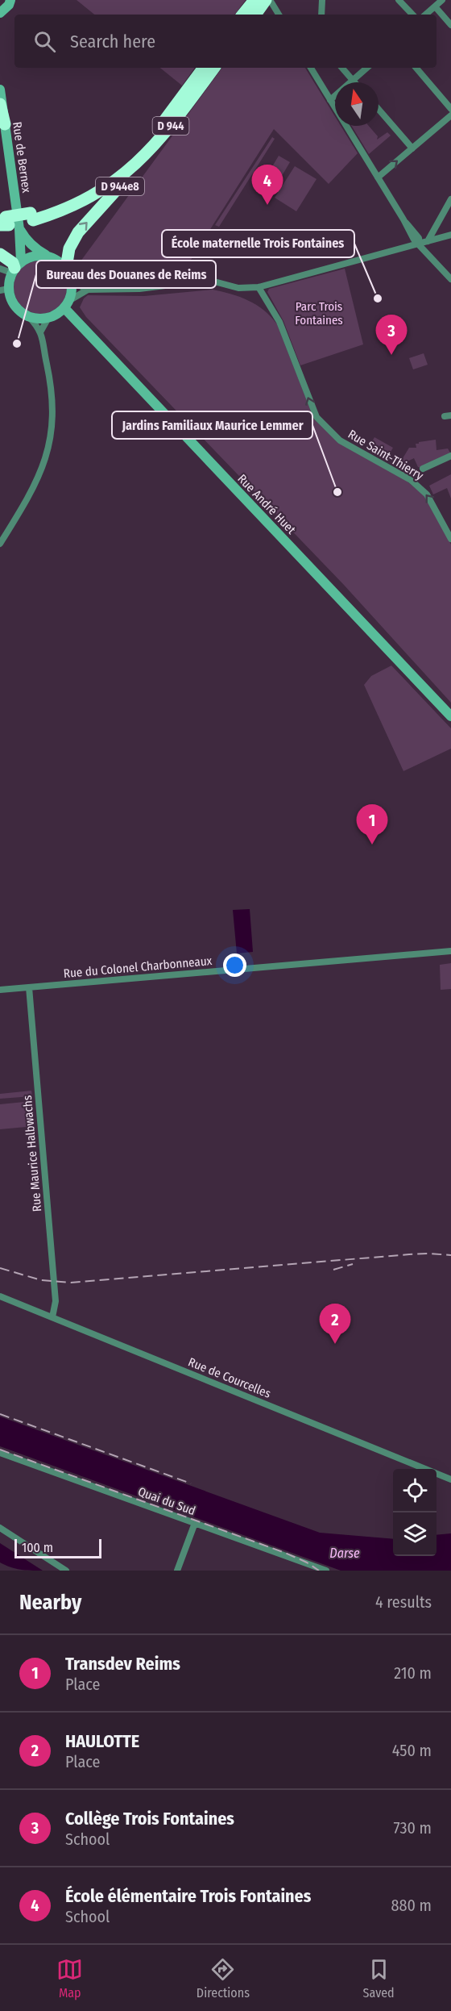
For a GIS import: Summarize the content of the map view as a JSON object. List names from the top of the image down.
{
  "streets": {
    "highway": ["D 944", "D 944e8"],
    "street": [
      "Rue de Bernex",
      "Rue Saint-Thierry",
      "Rue André Huet",
      "Rue du Colonel Charbonneaux",
      "Rue Maurice Halbwachs",
      "Rue de Courcelles",
      "Quai du Sud"
    ]
  },
  "crossings": [
    ["D 944", "Rue de Bernex"],
    ["D 944", "D 944e8"],
    ["Rue de Bernex", "D 944e8"],
    ["Rue de Bernex", "Rue André Huet"],
    ["D 944e8", "Rue André Huet"],
    ["Rue du Colonel Charbonneaux", "Rue Maurice Halbwachs"],
    ["Rue Maurice Halbwachs", "Rue de Courcelles"]
  ],
  "one_way": ["Rue Saint-Thierry"],
  "water": ["Darse"],
  "parks": ["Parc Trois Fontaines"],
  "places": ["École maternelle Trois Fontaines", "Bureau des Douanes de Reims", "Jardins Familiaux Maurice Lemmer"],
  "scale_bar": "100 m",
  "north": "top",
  "page": {
    "search": "Search here",
    "pins": [
      "4",
      "3",
      "1",
      "2"
    ],
    "scale": "100 m",
    "heading": ["Nearby", "4 results"],
    "list": [
      {
        "mark": "1",
        "name": "Transdev Reims",
        "note": "Place",
        "value": "210 m"
      },
      {
        "mark": "2",
        "name": "HAULOTTE",
        "note": "Place",
        "value": "450 m"
      },
      {
        "mark": "3",
        "name": "Collège Trois Fontaines",
        "note": "School",
        "value": "730 m"
      },
      {
        "mark": "4",
        "name": "École élémentaire Trois Fontaines",
        "note": "School",
        "value": "880 m"
      }
    ],
    "nav": ["Map", "Directions", "Saved"]
  }
}
